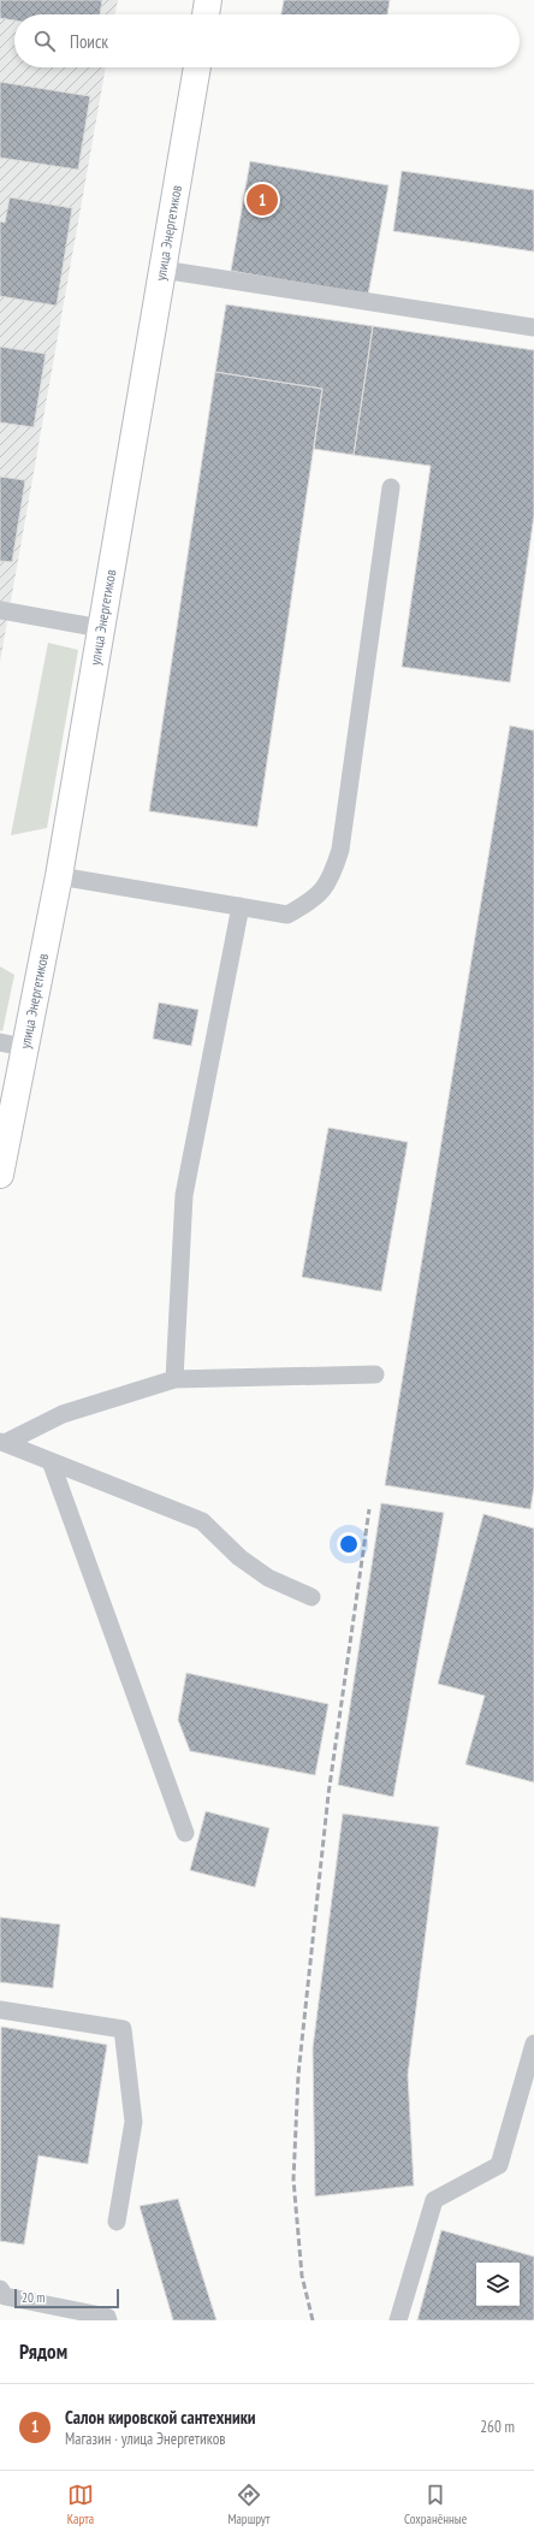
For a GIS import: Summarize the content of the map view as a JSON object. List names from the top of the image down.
{
  "streets": {
    "street": ["улица Энергетиков"]
  },
  "scale_bar": "20 m",
  "page": {
    "search": "Поиск",
    "pins": "1",
    "scale": "20 m",
    "heading": "Рядом",
    "list": [
      {
        "mark": "1",
        "name": "Салон кировской сантехники",
        "note": "Магазин · улица Энергетиков",
        "value": "260 m"
      }
    ],
    "nav": ["Карта", "Маршрут", "Сохранённые"]
  }
}
